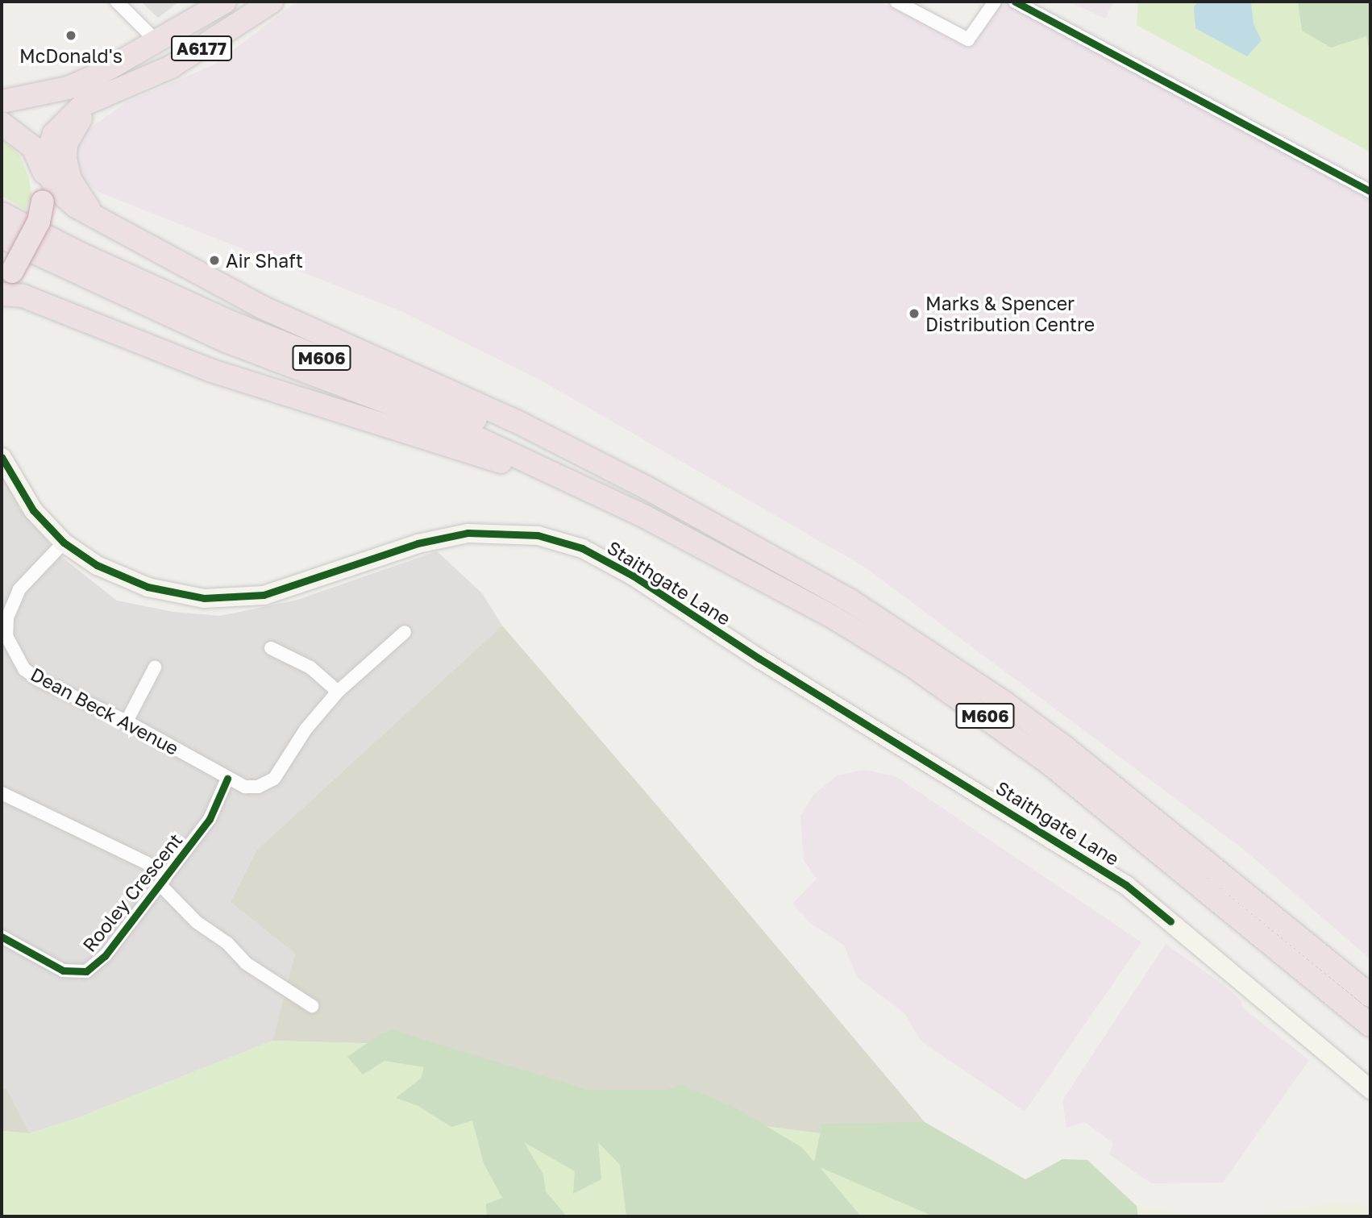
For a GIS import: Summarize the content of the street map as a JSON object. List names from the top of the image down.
{
  "streets": {
    "highway": ["A6177", "M606"],
    "street": ["Staithgate Lane", "Dean Beck Avenue", "Rooley Crescent"]
  },
  "crossings": [
    ["A6177", "M606"],
    ["Staithgate Lane", "Dean Beck Avenue"],
    ["Dean Beck Avenue", "Rooley Crescent"]
  ],
  "places": ["McDonald's", "Air Shaft", "Marks & Spencer Distribution Centre"]
}
